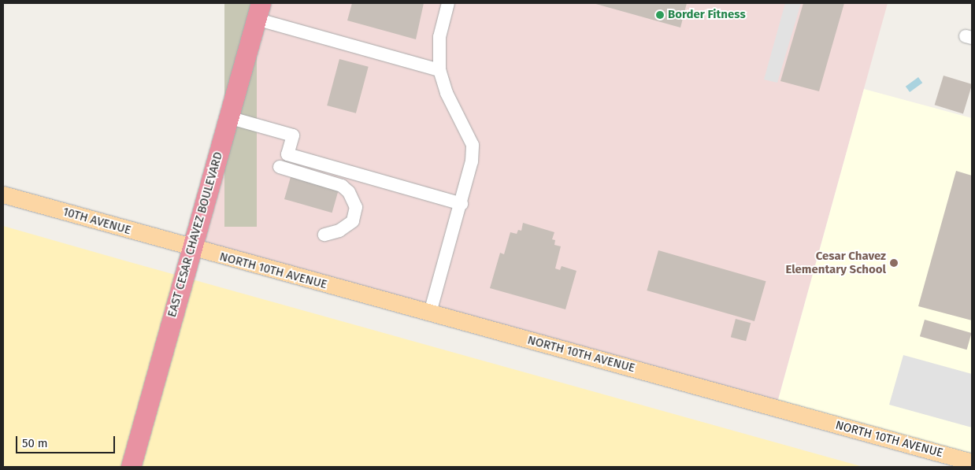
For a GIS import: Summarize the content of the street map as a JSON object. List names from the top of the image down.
{
  "streets": {
    "highway": ["EAST CESAR CHAVEZ BOULEVARD"],
    "main road": ["10TH AVENUE", "NORTH 10TH AVENUE"]
  },
  "crossings": [
    ["10TH AVENUE", "EAST CESAR CHAVEZ BOULEVARD"],
    ["10TH AVENUE", "NORTH 10TH AVENUE"],
    ["EAST CESAR CHAVEZ BOULEVARD", "NORTH 10TH AVENUE"]
  ],
  "places": ["Border Fitness", "Cesar Chavez Elementary School"],
  "scale_bar": "50 m"
}
